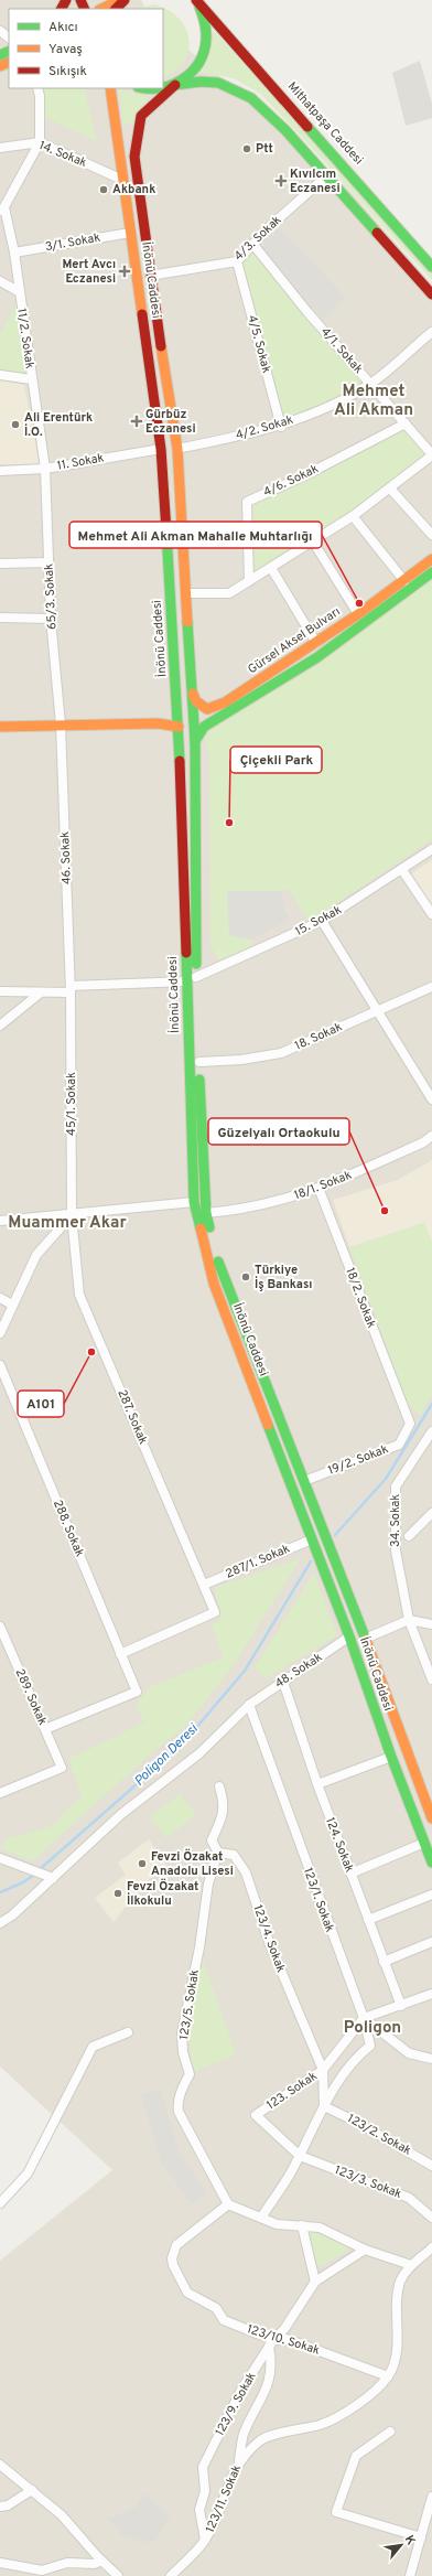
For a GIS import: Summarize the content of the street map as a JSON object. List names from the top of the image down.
{
  "streets": {
    "main road": ["Mithatpaşa Caddesi", "İnönü Caddesi", "Gürsel Aksel Bulvarı"],
    "street": [
      "14. Sokak",
      "4/3. Sokak",
      "3/1. Sokak",
      "11/2. Sokak",
      "4/5. Sokak",
      "4/1. Sokak",
      "4/2. Sokak",
      "11. Sokak",
      "4/6. Sokak",
      "65/3. Sokak",
      "46. Sokak",
      "15. Sokak",
      "18. Sokak",
      "45/1. Sokak",
      "18/1. Sokak",
      "18/2. Sokak",
      "287. Sokak",
      "19/2. Sokak",
      "34. Sokak",
      "288. Sokak",
      "287/1. Sokak",
      "48. Sokak",
      "289. Sokak",
      "124. Sokak",
      "123/1. Sokak",
      "123/4. Sokak",
      "123/5. Sokak",
      "123. Sokak",
      "123/2. Sokak",
      "123/3. Sokak",
      "123/10. Sokak",
      "123/9. Sokak",
      "123/11. Sokak"
    ]
  },
  "crossings": [
    ["Mithatpaşa Caddesi", "İnönü Caddesi"],
    ["14. Sokak", "İnönü Caddesi"],
    ["4/3. Sokak", "İnönü Caddesi"],
    ["4/3. Sokak", "4/5. Sokak"],
    ["4/3. Sokak", "4/1. Sokak"],
    ["3/1. Sokak", "İnönü Caddesi"],
    ["3/1. Sokak", "11/2. Sokak"],
    ["İnönü Caddesi", "4/2. Sokak"],
    ["İnönü Caddesi", "11. Sokak"],
    ["İnönü Caddesi", "Gürsel Aksel Bulvarı"],
    ["İnönü Caddesi", "15. Sokak"],
    ["İnönü Caddesi", "18. Sokak"],
    ["İnönü Caddesi", "18/1. Sokak"],
    ["İnönü Caddesi", "19/2. Sokak"],
    ["İnönü Caddesi", "287/1. Sokak"],
    ["İnönü Caddesi", "48. Sokak"],
    ["11/2. Sokak", "11. Sokak"],
    ["11/2. Sokak", "65/3. Sokak"],
    ["4/5. Sokak", "4/2. Sokak"],
    ["4/1. Sokak", "4/2. Sokak"],
    ["4/1. Sokak", "4/6. Sokak"],
    ["11. Sokak", "65/3. Sokak"],
    ["65/3. Sokak", "46. Sokak"],
    ["46. Sokak", "45/1. Sokak"],
    ["45/1. Sokak", "287. Sokak"],
    ["18/1. Sokak", "18/2. Sokak"],
    ["18/2. Sokak", "19/2. Sokak"],
    ["287. Sokak", "288. Sokak"],
    ["287. Sokak", "287/1. Sokak"],
    ["288. Sokak", "289. Sokak"],
    ["48. Sokak", "124. Sokak"],
    ["48. Sokak", "123/1. Sokak"],
    ["123/1. Sokak", "123. Sokak"],
    ["123/4. Sokak", "123/5. Sokak"],
    ["123/4. Sokak", "123. Sokak"],
    ["123/4. Sokak", "123/2. Sokak"],
    ["123/5. Sokak", "123/10. Sokak"],
    ["123/5. Sokak", "123/9. Sokak"],
    ["123. Sokak", "123/3. Sokak"],
    ["123/10. Sokak", "123/9. Sokak"],
    ["123/10. Sokak", "123/11. Sokak"],
    ["123/9. Sokak", "123/11. Sokak"]
  ],
  "districts": ["Mehmet Ali Akman", "Muammer Akar", "Poligon"],
  "water": ["Poligon Deresi"],
  "places": {
    "other": [
      "Ptt",
      "Akbank",
      "Ali Erentürk İ.O.",
      "Mehmet Ali Akman Mahalle Muhtarlığı",
      "Çiçekli Park",
      "Güzelyalı Ortaokulu",
      "Türkiye İş Bankası",
      "A101",
      "Fevzi Özakat Anadolu Lisesi",
      "Fevzi Özakat İlkokulu"
    ],
    "health": ["Kıvılcım Eczanesi", "Mert Avcı Eczanesi", "Gürbüz Eczanesi"]
  },
  "legend": ["Akıcı", "Yavaş", "Sıkışık"],
  "north": "top right"
}
